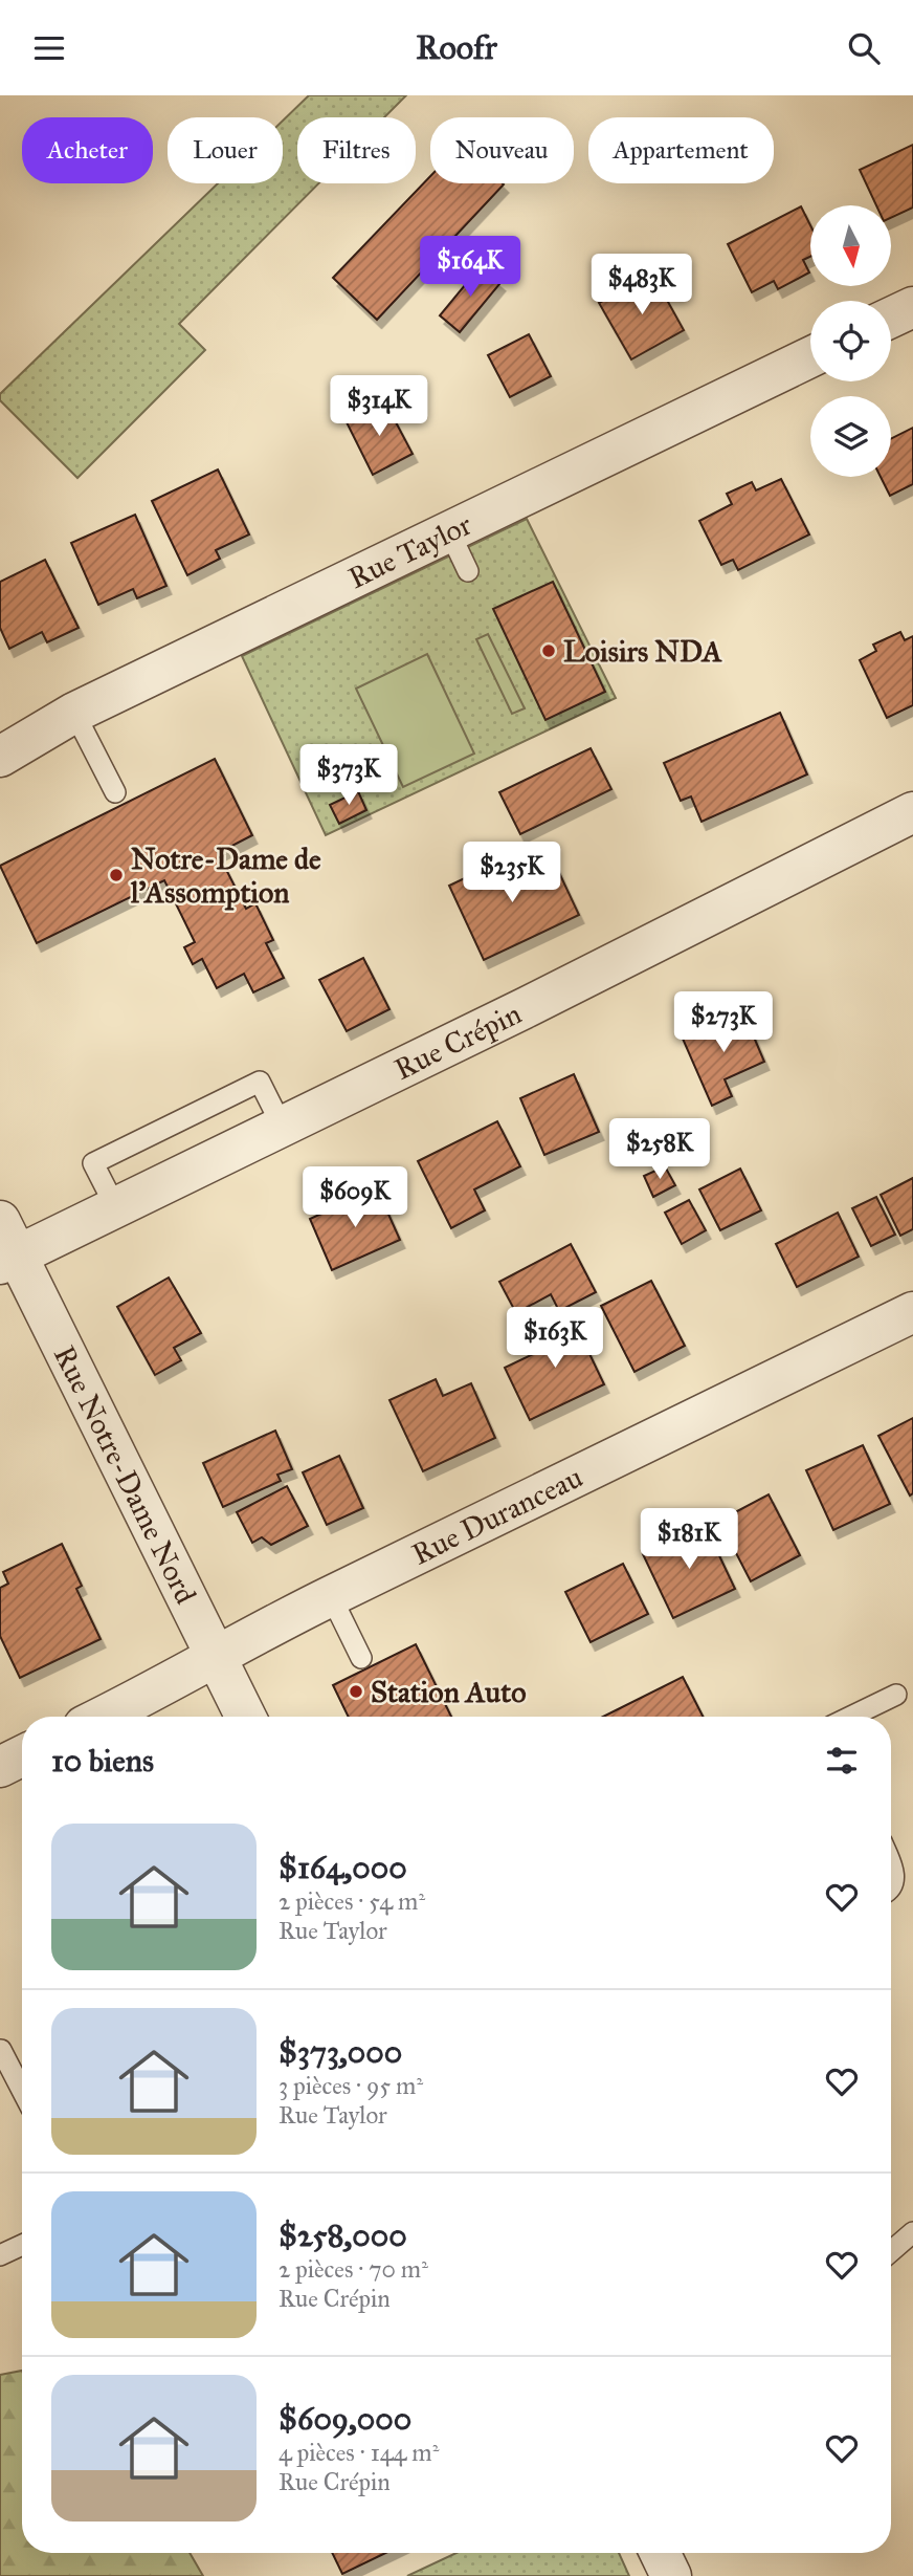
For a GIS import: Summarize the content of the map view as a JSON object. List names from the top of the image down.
{
  "streets": {
    "street": [
      "Rue Taylor",
      "Rue Crépin",
      "Rue Notre-Dame Nord",
      "Rue Duranceau"
    ]
  },
  "crossings": [
    ["Rue Crépin", "Rue Notre-Dame Nord"],
    ["Rue Notre-Dame Nord", "Rue Duranceau"]
  ],
  "places": ["Loisirs NDA", "Notre-Dame de l'Assomption", "Station Auto"],
  "north": "bottom",
  "page": {
    "header": "Roofr",
    "chip": [
      "Acheter",
      "Louer",
      "Filtres",
      "Nouveau",
      "Appartement"
    ],
    "price": [
      "$164K",
      "$483K",
      "$314K",
      "$373K",
      "$235K",
      "$273K",
      "$258K",
      "$609K",
      "$163K",
      "$181K"
    ],
    "heading": "10 biens",
    "list": [
      {
        "name": "$164,000",
        "note": "2 pièces · 54 m² · Rue Taylor"
      },
      {
        "name": "$373,000",
        "note": "3 pièces · 95 m² · Rue Taylor"
      },
      {
        "name": "$258,000",
        "note": "2 pièces · 70 m² · Rue Crépin"
      },
      {
        "name": "$609,000",
        "note": "4 pièces · 144 m² · Rue Crépin"
      }
    ]
  }
}
